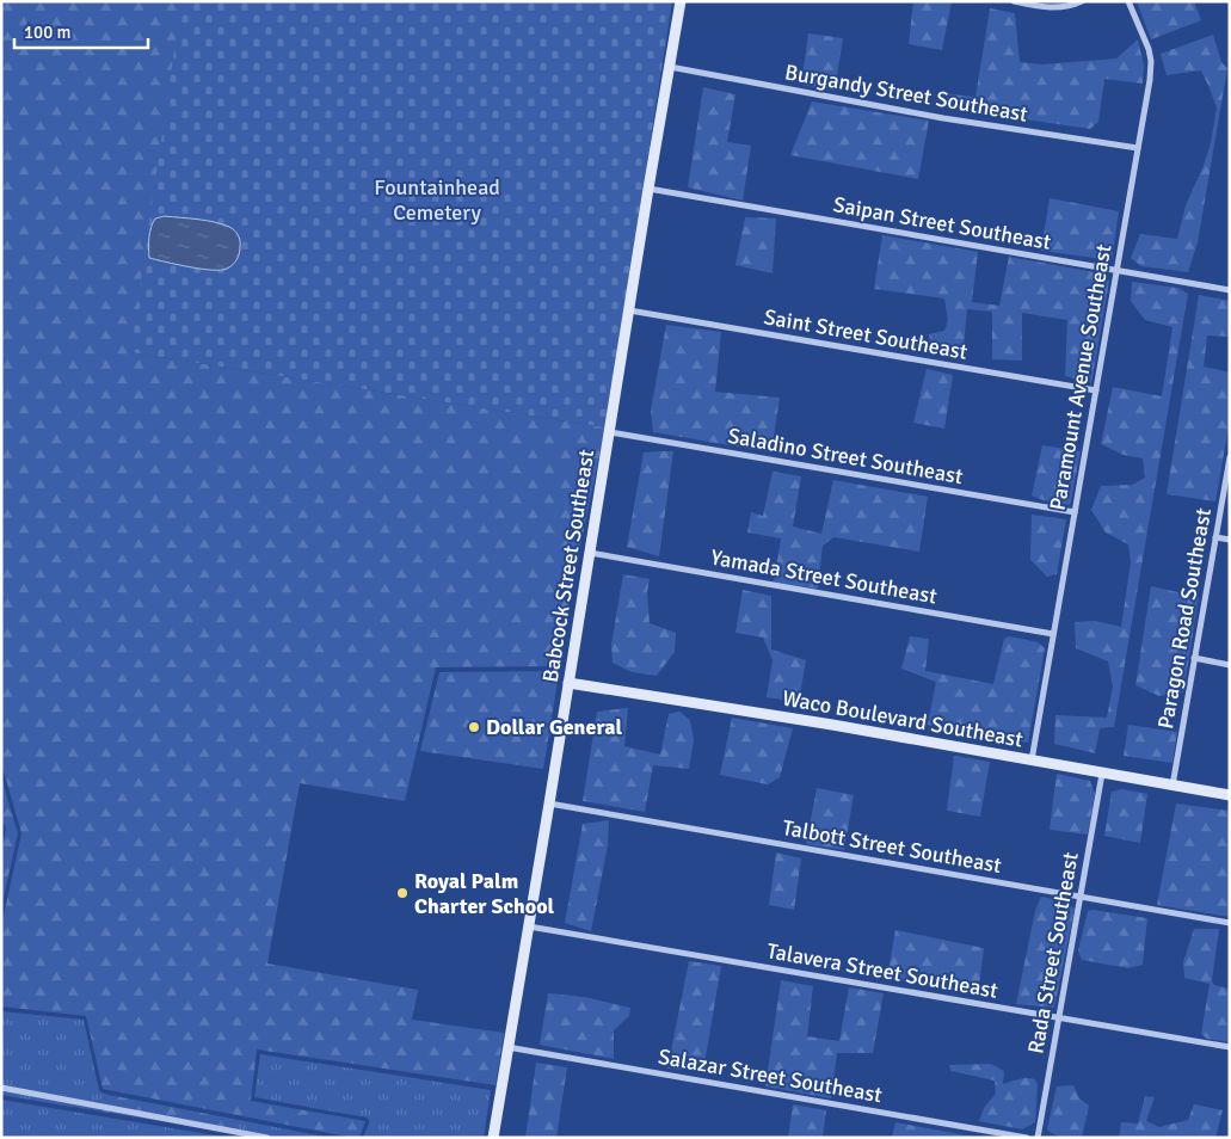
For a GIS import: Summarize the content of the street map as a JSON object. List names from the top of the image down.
{
  "streets": {
    "main road": ["Babcock Street Southeast", "Waco Boulevard Southeast"],
    "street": [
      "Burgandy Street Southeast",
      "Saipan Street Southeast",
      "Saint Street Southeast",
      "Paramount Avenue Southeast",
      "Saladino Street Southeast",
      "Yamada Street Southeast",
      "Paragon Road Southeast",
      "Talbott Street Southeast",
      "Rada Street Southeast",
      "Talavera Street Southeast",
      "Salazar Street Southeast"
    ]
  },
  "crossings": [
    ["Burgandy Street Southeast", "Paramount Avenue Southeast"],
    ["Burgandy Street Southeast", "Babcock Street Southeast"],
    ["Saipan Street Southeast", "Paramount Avenue Southeast"],
    ["Saipan Street Southeast", "Babcock Street Southeast"],
    ["Saint Street Southeast", "Paramount Avenue Southeast"],
    ["Saint Street Southeast", "Babcock Street Southeast"],
    ["Paramount Avenue Southeast", "Saladino Street Southeast"],
    ["Paramount Avenue Southeast", "Yamada Street Southeast"],
    ["Paramount Avenue Southeast", "Waco Boulevard Southeast"],
    ["Saladino Street Southeast", "Babcock Street Southeast"],
    ["Babcock Street Southeast", "Yamada Street Southeast"],
    ["Babcock Street Southeast", "Waco Boulevard Southeast"],
    ["Babcock Street Southeast", "Talbott Street Southeast"],
    ["Babcock Street Southeast", "Talavera Street Southeast"],
    ["Babcock Street Southeast", "Salazar Street Southeast"],
    ["Paragon Road Southeast", "Waco Boulevard Southeast"],
    ["Waco Boulevard Southeast", "Rada Street Southeast"],
    ["Talbott Street Southeast", "Rada Street Southeast"],
    ["Rada Street Southeast", "Talavera Street Southeast"]
  ],
  "parks": ["Fountainhead Cemetery"],
  "places": ["Dollar General", "Royal Palm Charter School"],
  "scale_bar": "100 m"
}
